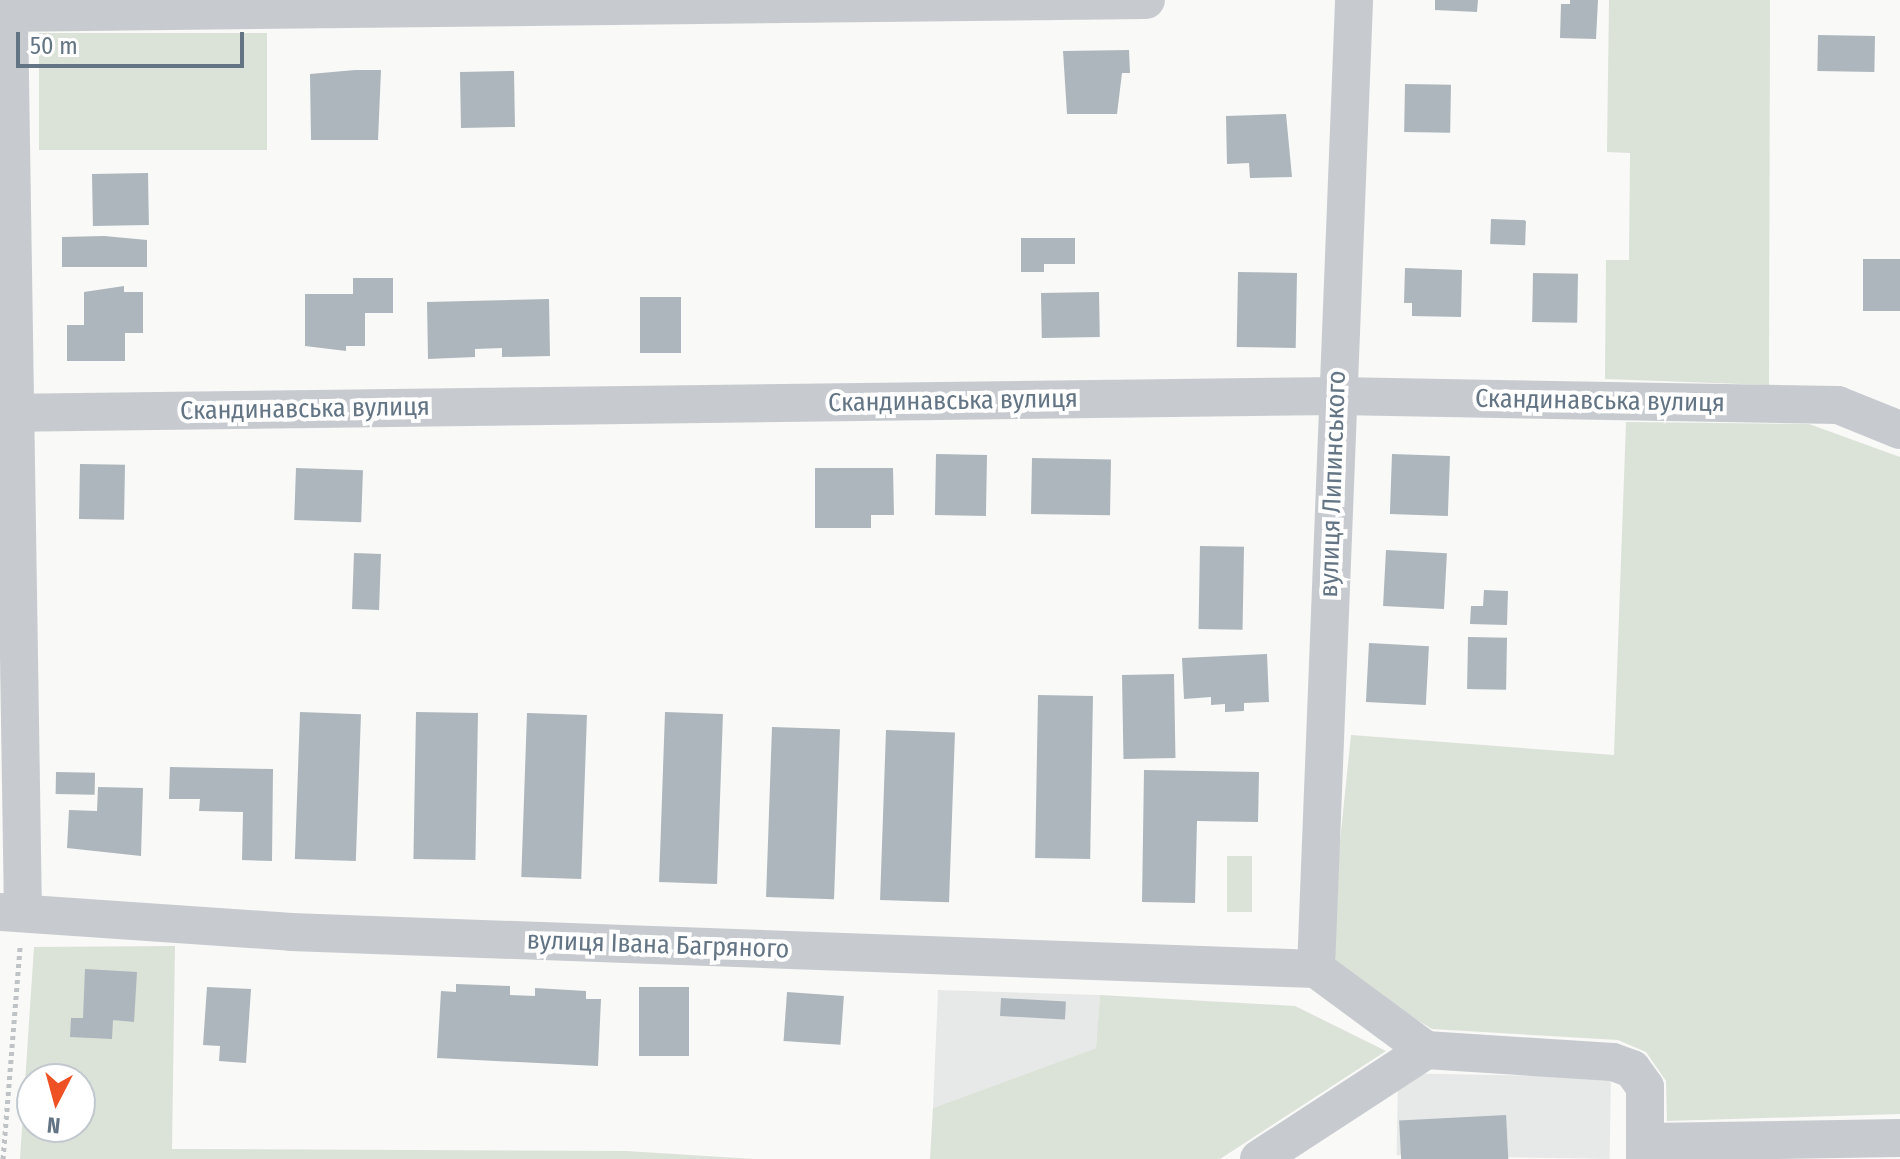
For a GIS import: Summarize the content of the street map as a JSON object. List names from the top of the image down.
{
  "streets": {
    "street": ["Скандинавська вулиця", "вулиця Липинського", "вулиця Івана Багряного"]
  },
  "crossings": [
    ["Скандинавська вулиця", "вулиця Липинського"],
    ["вулиця Липинського", "вулиця Івана Багряного"]
  ],
  "scale_bar": "50 m",
  "north": "bottom"
}
